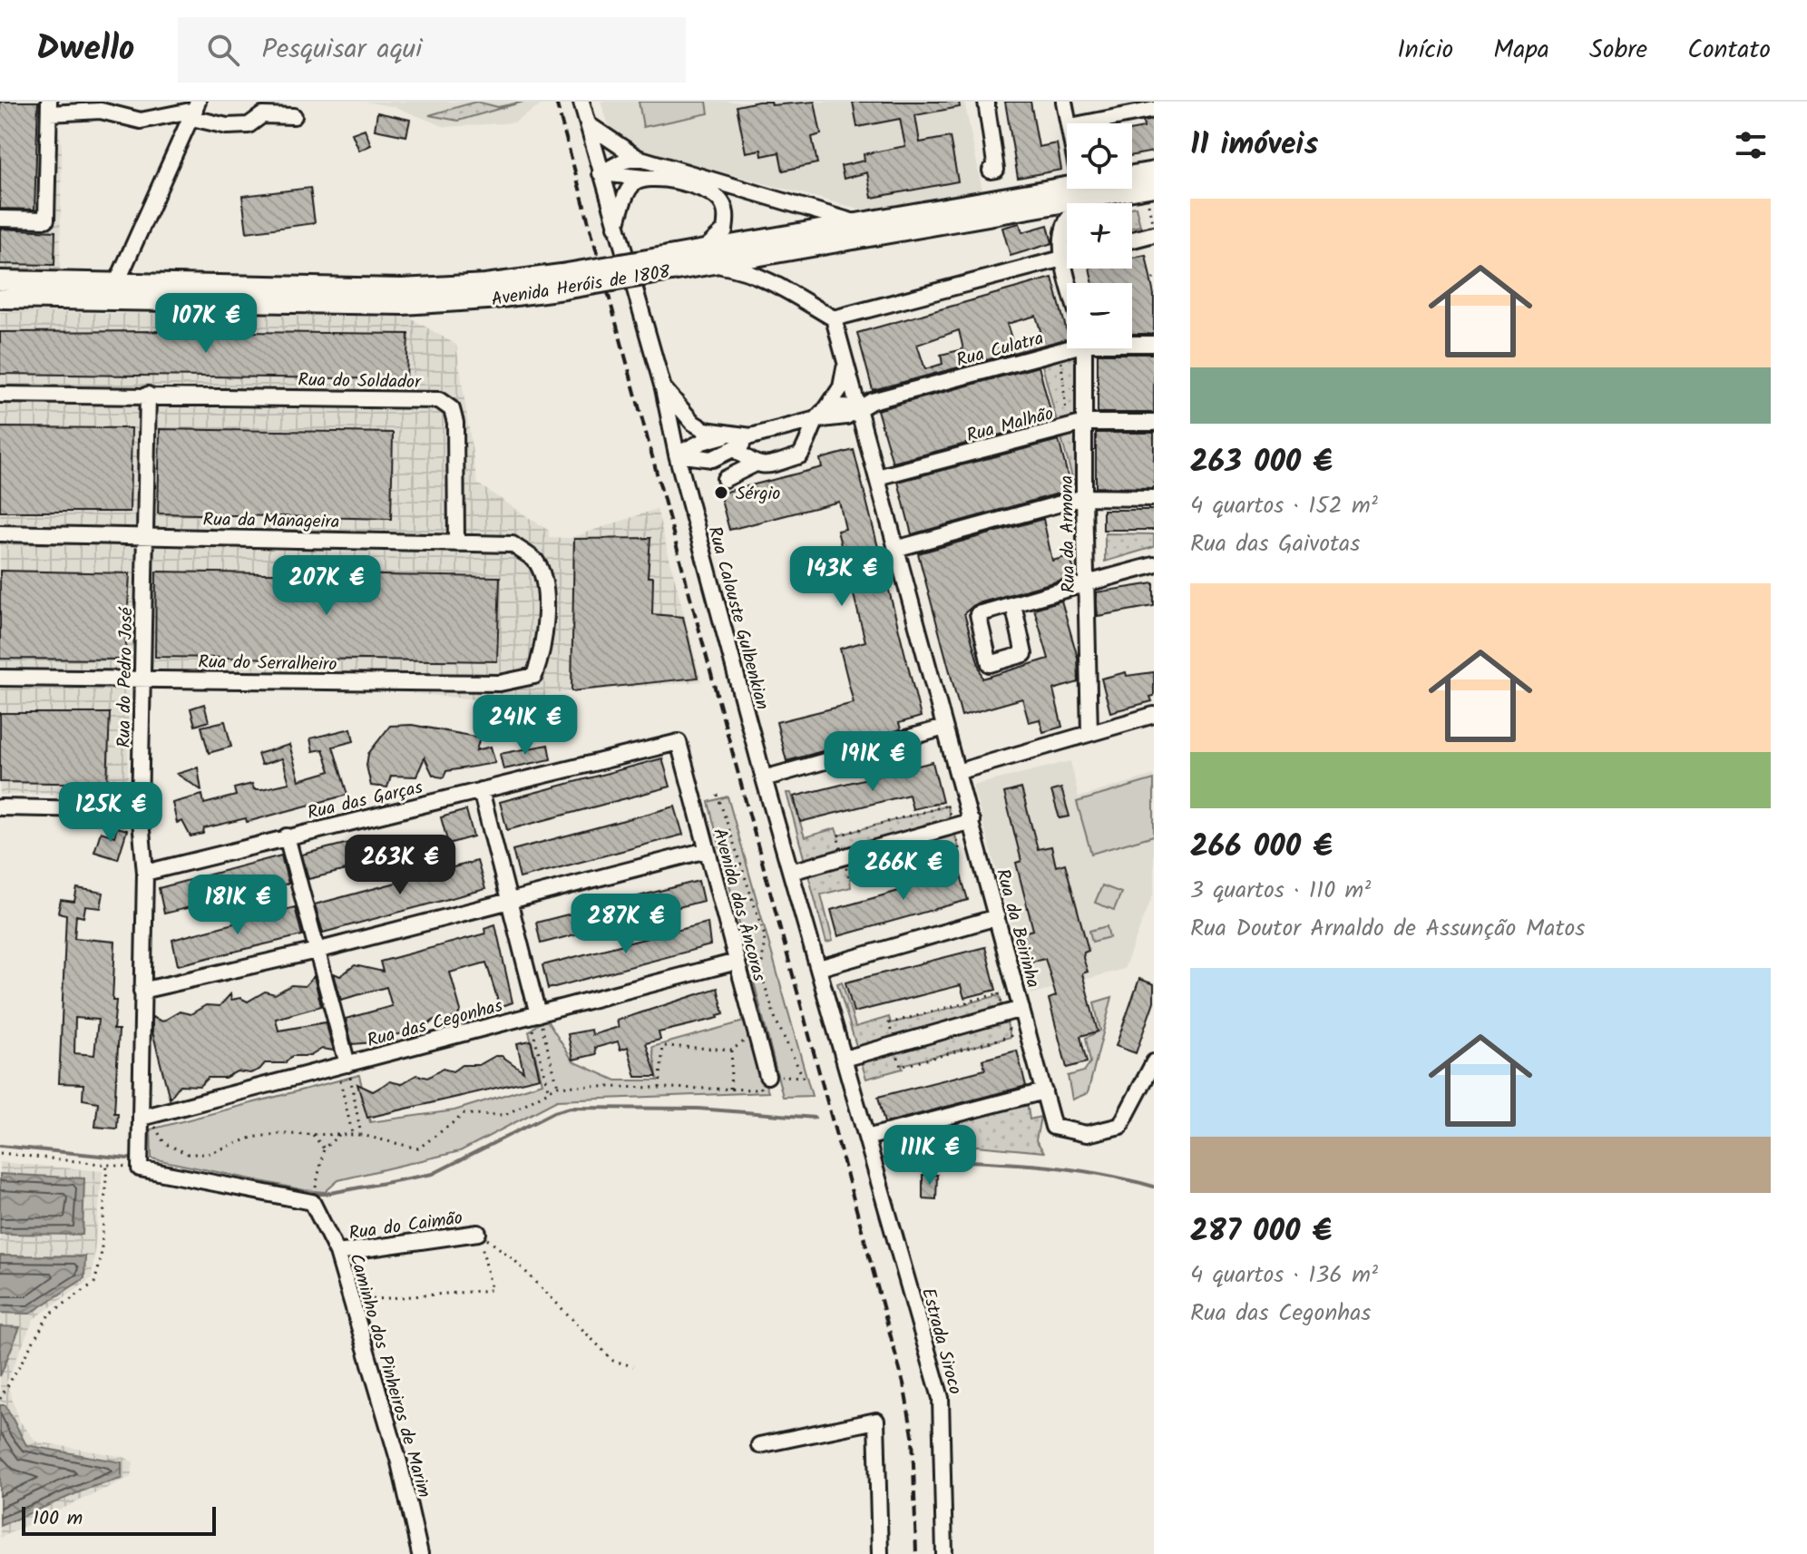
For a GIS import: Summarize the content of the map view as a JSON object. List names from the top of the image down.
{
  "streets": {
    "main road": ["Avenida Heróis de 1808"],
    "street": [
      "Rua Culatra",
      "Rua do Soldador",
      "Rua Malhão",
      "Rua da Manageira",
      "Rua da Armona",
      "Rua Calouste Gulbenkian",
      "Rua do Serralheiro",
      "Rua do Pedro José",
      "Rua das Garças",
      "Avenida das Âncoras",
      "Rua da Beirinha",
      "Rua das Cegonhas",
      "Rua do Caimão",
      "Estrada Siroco",
      "Caminho dos Pinheiros de Marim"
    ]
  },
  "crossings": [
    ["Rua Culatra", "Rua da Beirinha"],
    ["Rua do Soldador", "Rua da Manageira"],
    ["Rua do Soldador", "Rua do Pedro José"],
    ["Rua Malhão", "Rua da Armona"],
    ["Rua Malhão", "Rua da Beirinha"],
    ["Rua da Manageira", "Rua do Serralheiro"],
    ["Rua da Manageira", "Rua do Pedro José"],
    ["Rua Calouste Gulbenkian", "Estrada Siroco"],
    ["Rua do Serralheiro", "Rua do Pedro José"],
    ["Rua do Pedro José", "Rua das Garças"],
    ["Rua do Pedro José", "Rua das Cegonhas"],
    ["Rua das Garças", "Avenida das Âncoras"],
    ["Avenida das Âncoras", "Rua das Cegonhas"],
    ["Rua do Caimão", "Caminho dos Pinheiros de Marim"]
  ],
  "places": ["Sérgio"],
  "scale_bar": "100 m",
  "page": {
    "header": "Dwello",
    "search": "Pesquisar aqui",
    "nav": [
      "Início",
      "Mapa",
      "Sobre",
      "Contato"
    ],
    "heading": "11 imóveis",
    "map_buttons": ["+", "−"],
    "list": [
      {
        "name": "263 000 €",
        "note": "4 quartos · 152 m² · Rua das Gaivotas"
      },
      {
        "name": "266 000 €",
        "note": "3 quartos · 110 m² · Rua Doutor Arnaldo de Assunção Matos"
      },
      {
        "name": "287 000 €",
        "note": "4 quartos · 136 m² · Rua das Cegonhas"
      }
    ],
    "price": [
      "107K €",
      "143K €",
      "207K €",
      "241K €",
      "191K €",
      "125K €",
      "263K €",
      "266K €",
      "181K €",
      "287K €",
      "111K €"
    ],
    "scale": "100 m"
  }
}
